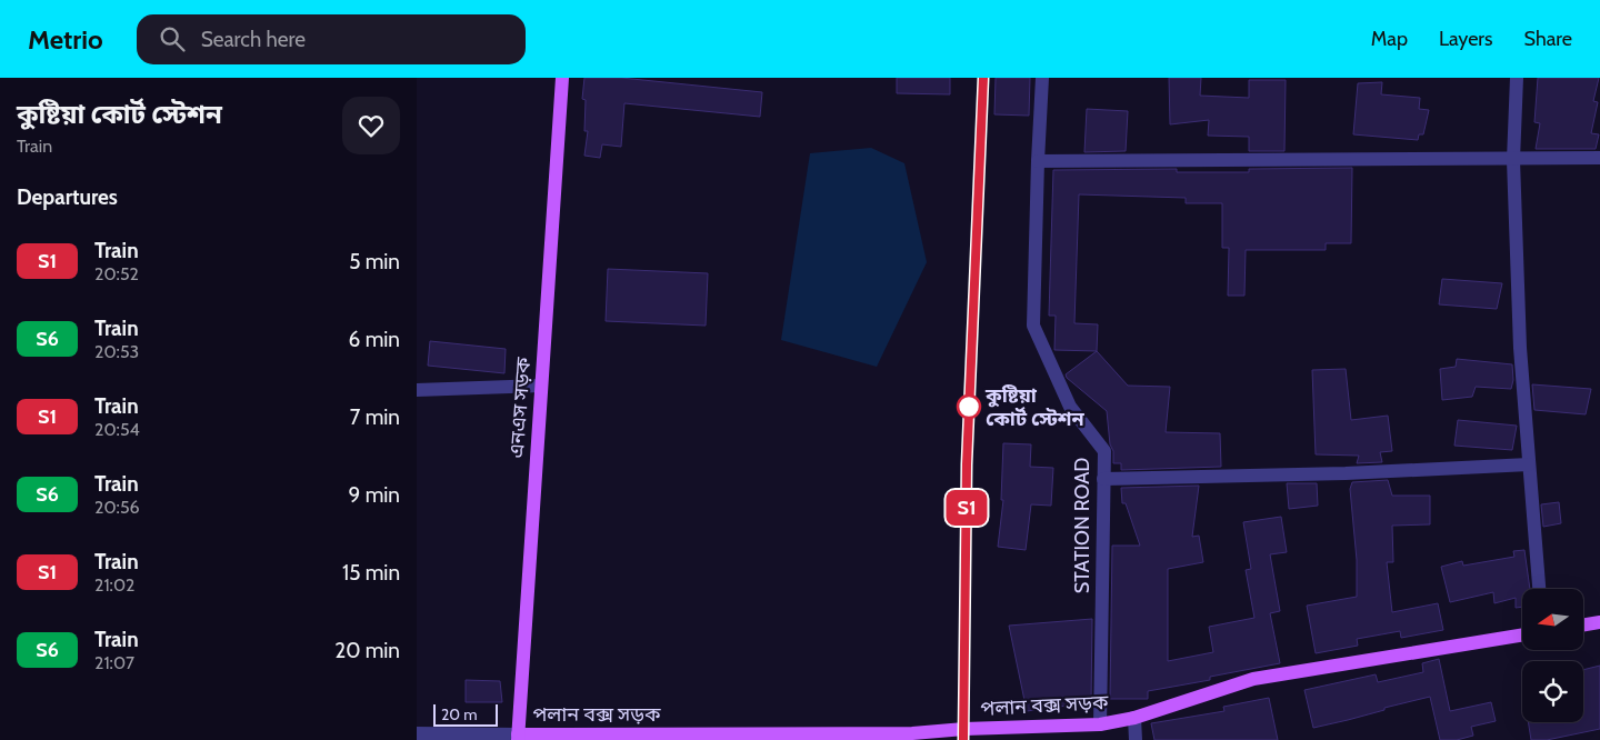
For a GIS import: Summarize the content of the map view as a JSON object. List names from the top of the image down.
{
  "streets": {
    "main road": ["এনএস সড়ক", "পলান বক্স সড়ক"],
    "street": ["STATION ROAD"]
  },
  "crossings": [
    ["এনএস সড়ক", "পলান বক্স সড়ক"],
    ["STATION ROAD", "পলান বক্স সড়ক"]
  ],
  "places": ["কুষ্টিয়া কোর্ট স্টেশন"],
  "scale_bar": "20 m",
  "north": "left",
  "page": {
    "header": "Metrio",
    "search": "Search here",
    "nav": ["Map", "Layers", "Share"],
    "heading": [
      ["কুষ্টিয়া কোর্ট স্টেশন", "Train"],
      "Departures"
    ],
    "on_map": "S1",
    "list": [
      {
        "mark": "S1",
        "name": "Train",
        "note": "20:52",
        "value": "5 min"
      },
      {
        "mark": "S6",
        "name": "Train",
        "note": "20:53",
        "value": "6 min"
      },
      {
        "mark": "S1",
        "name": "Train",
        "note": "20:54",
        "value": "7 min"
      },
      {
        "mark": "S6",
        "name": "Train",
        "note": "20:56",
        "value": "9 min"
      },
      {
        "mark": "S1",
        "name": "Train",
        "note": "21:02",
        "value": "15 min"
      },
      {
        "mark": "S6",
        "name": "Train",
        "note": "21:07",
        "value": "20 min"
      }
    ],
    "scale": "20 m"
  }
}
